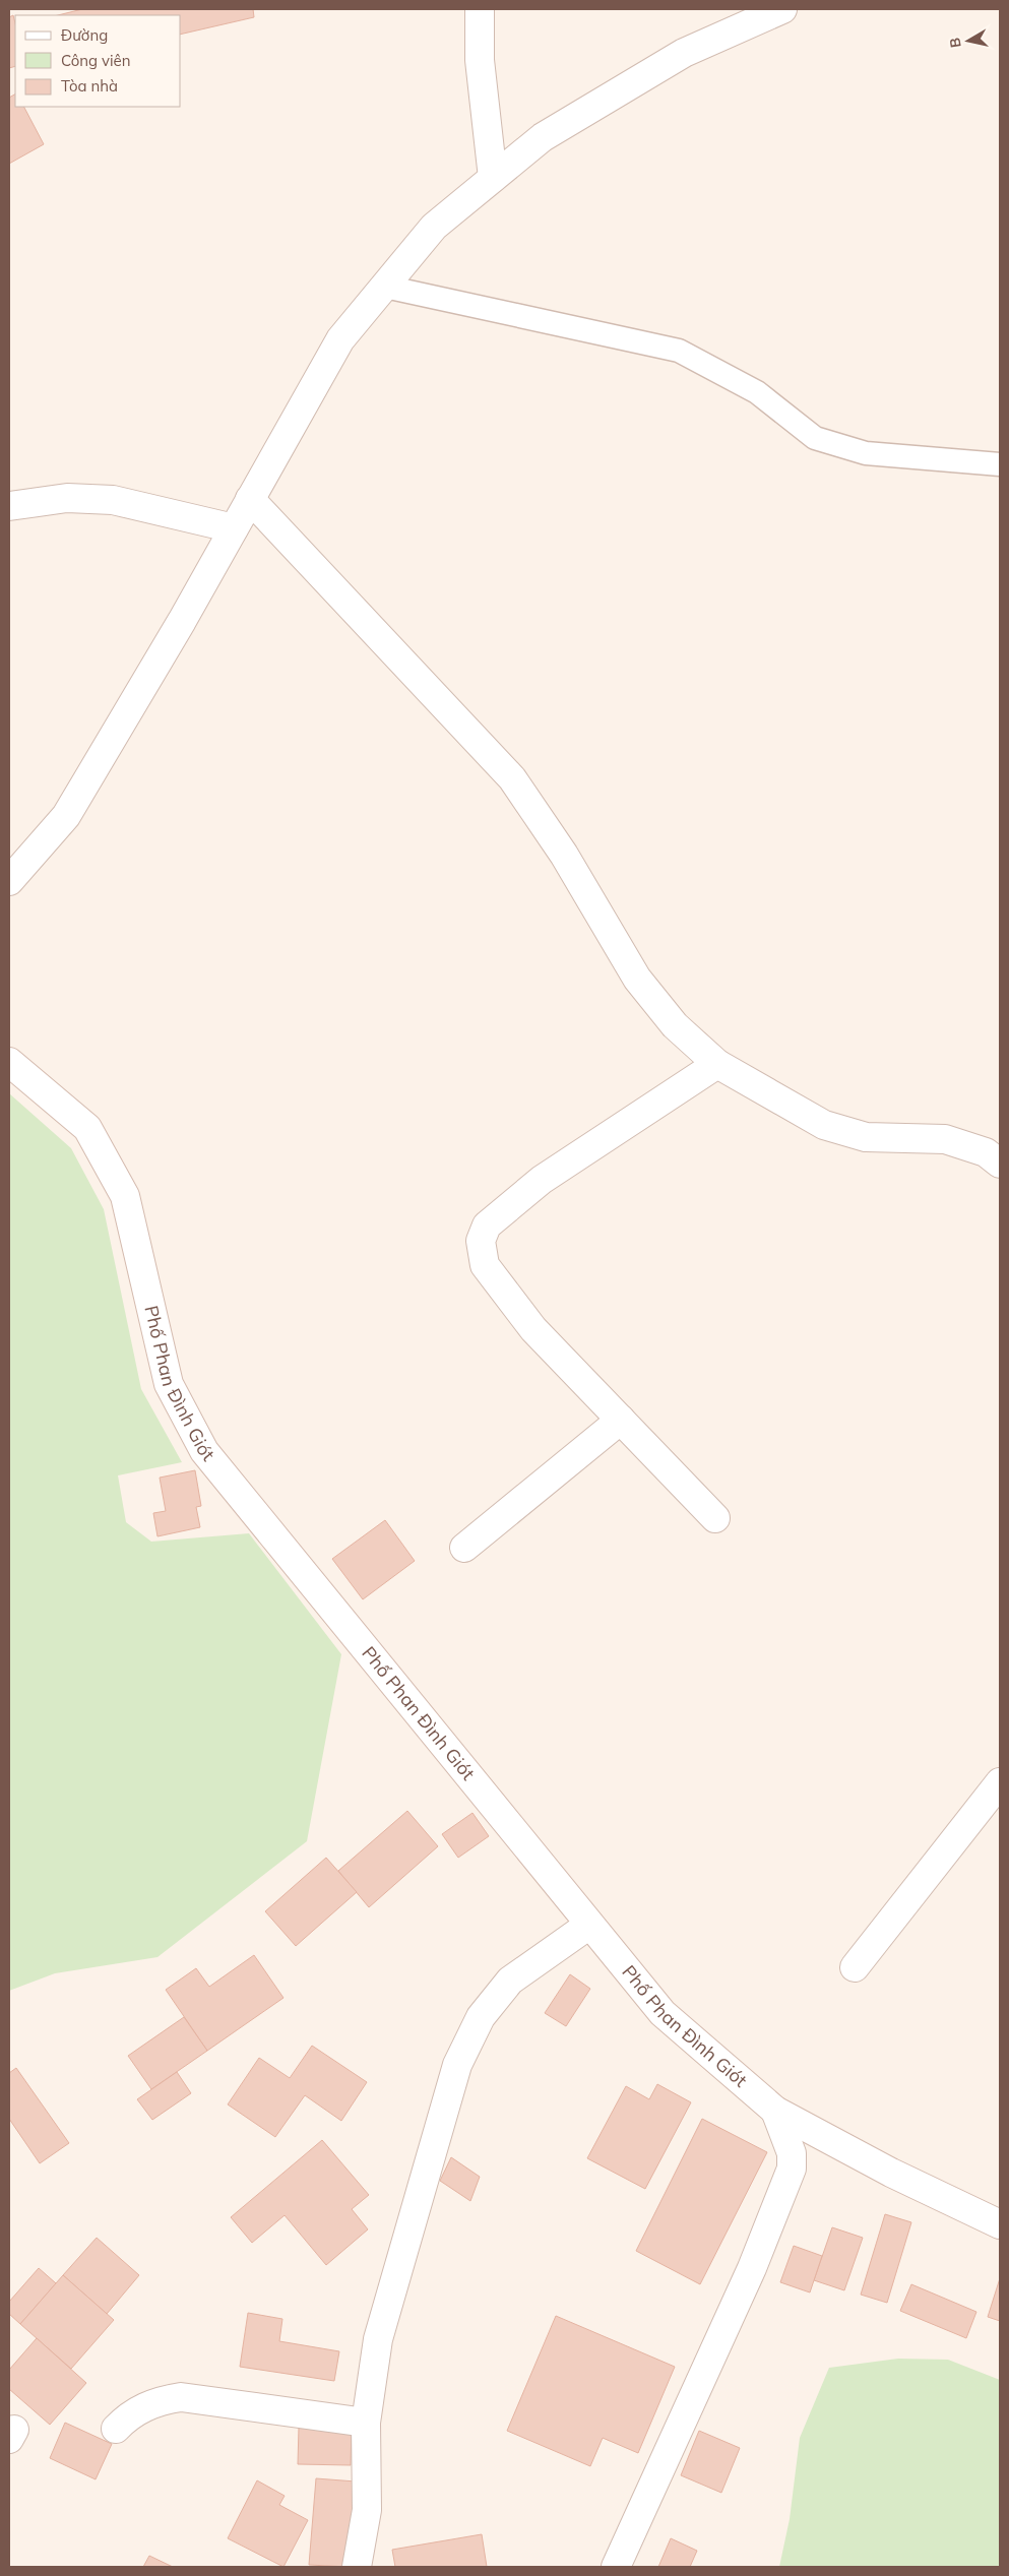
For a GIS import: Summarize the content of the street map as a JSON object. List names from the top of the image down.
{
  "streets": {
    "street": ["Phố Phan Đình Giót"]
  },
  "legend": ["Đường", "Công viên", "Tòa nhà"],
  "north": "left"
}
